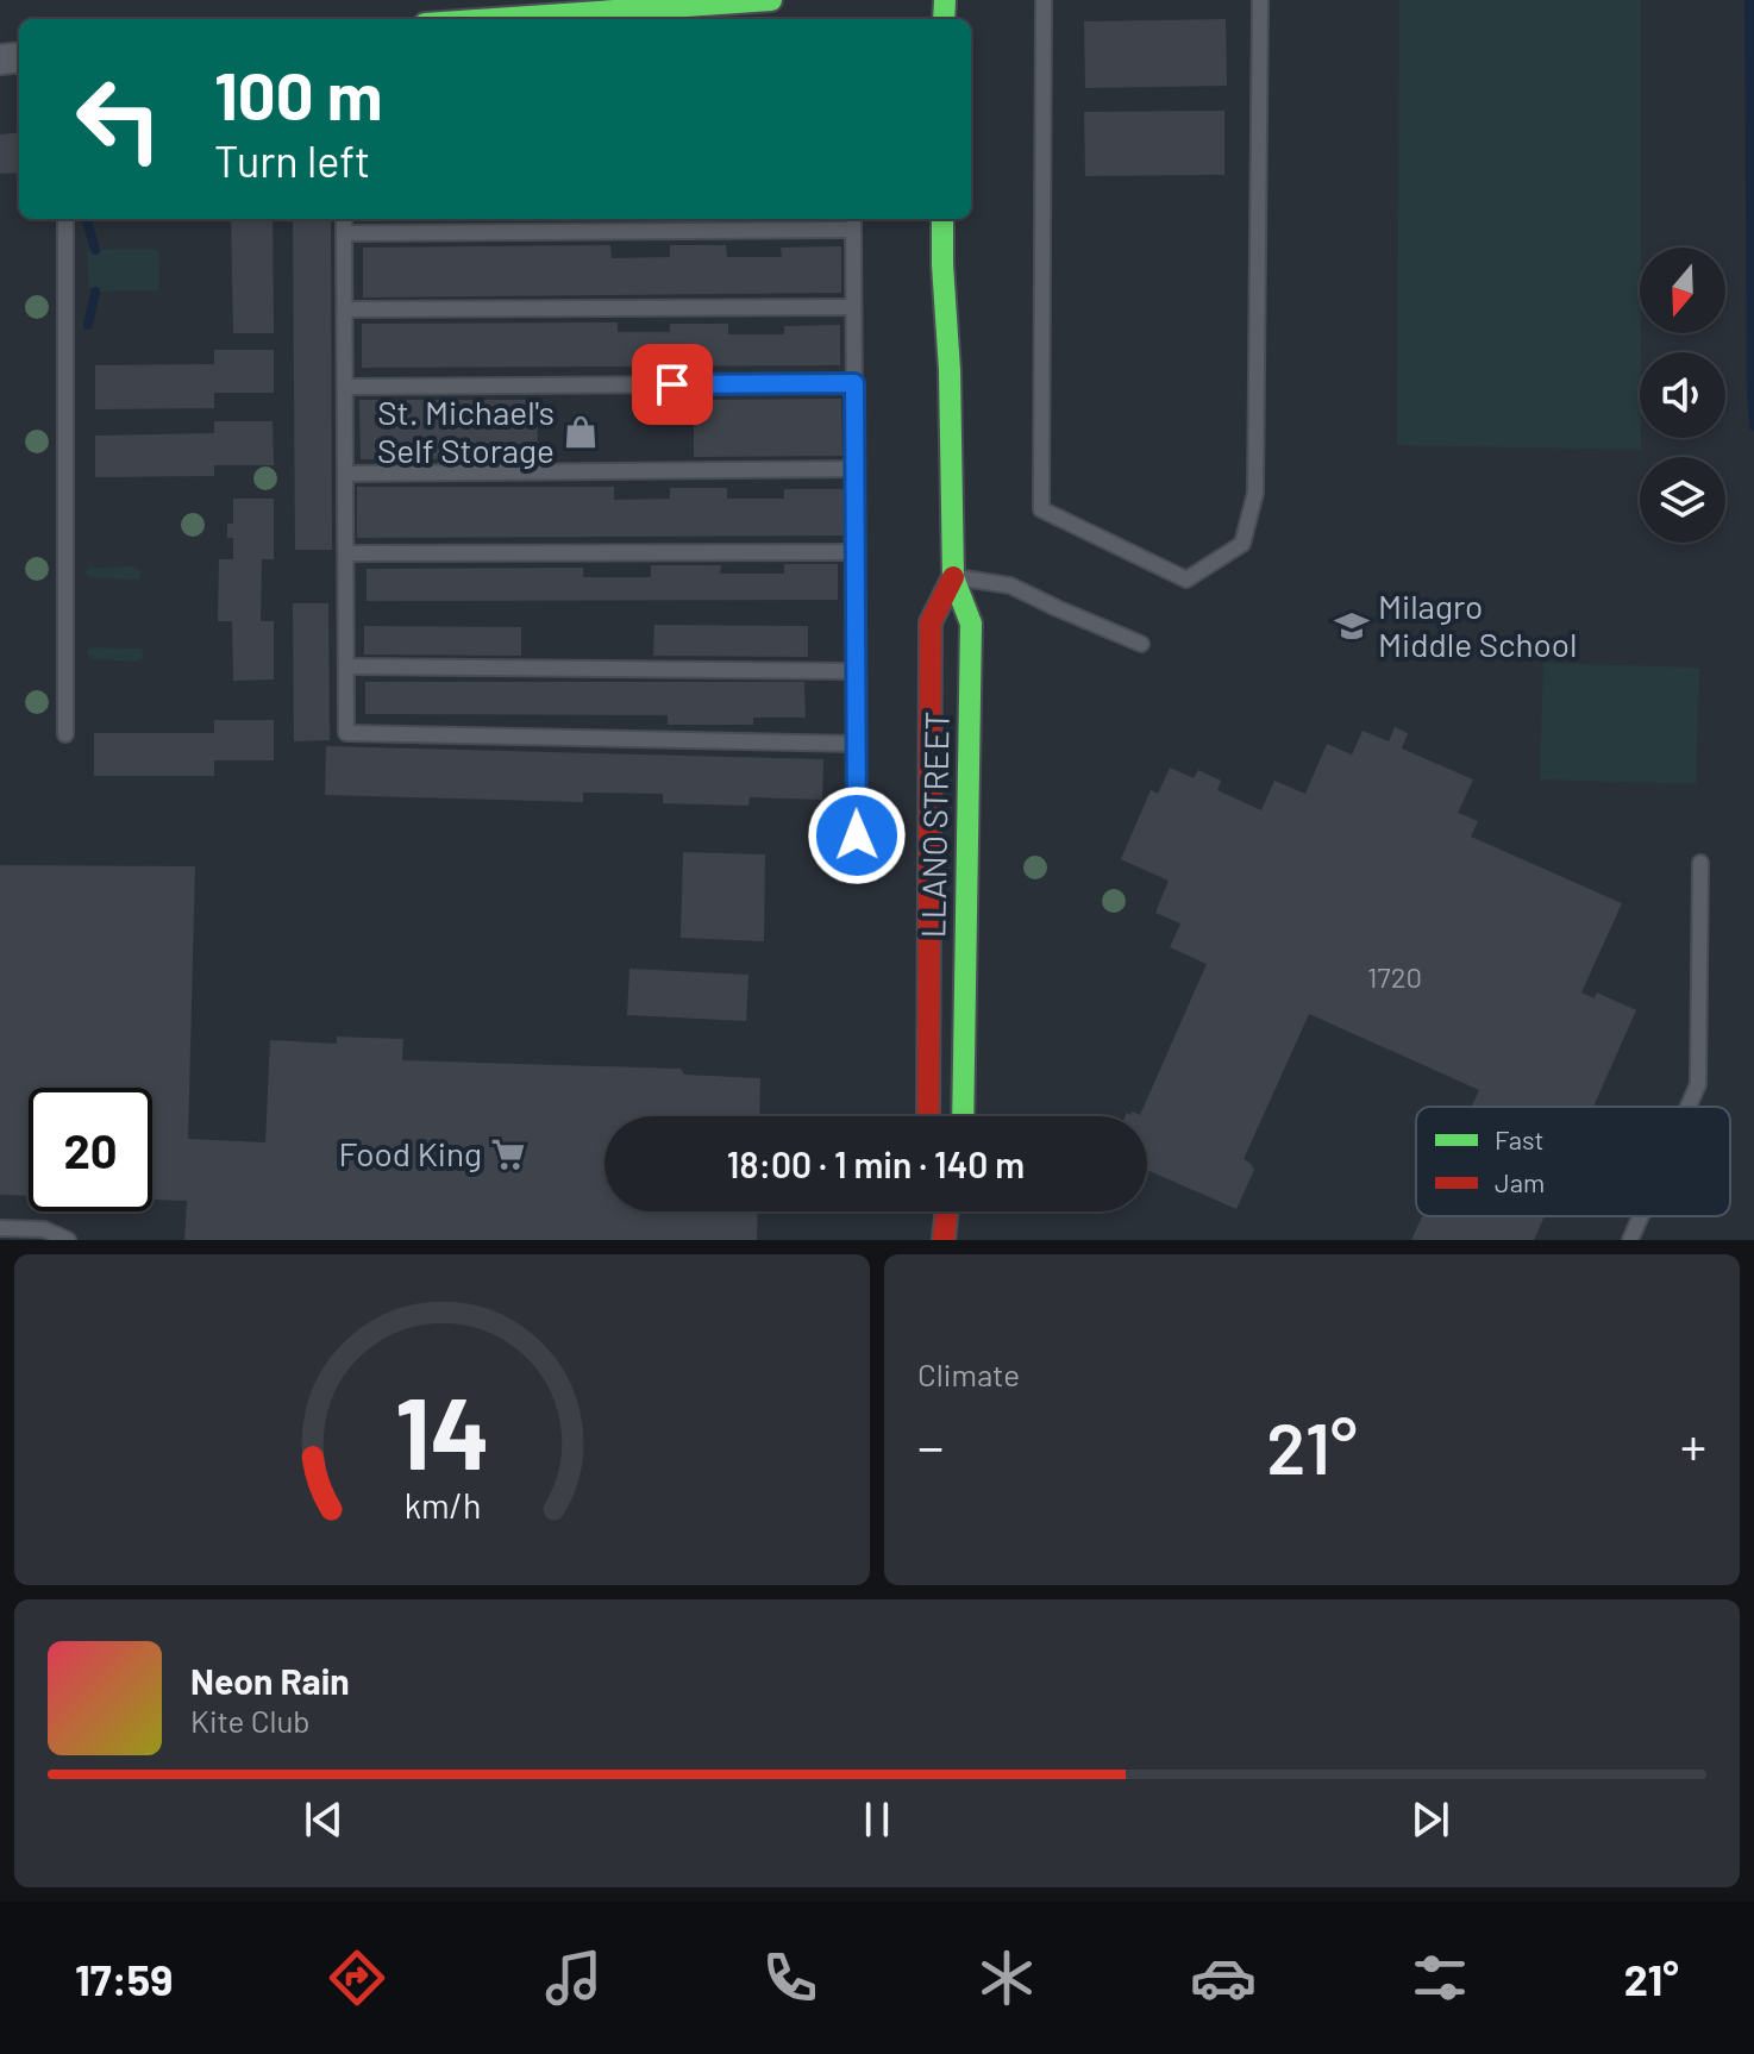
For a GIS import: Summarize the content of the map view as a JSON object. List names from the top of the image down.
{
  "streets": {
    "street": ["LLANO STREET"]
  },
  "places": {
    "shop": ["St. Michael's Self Storage"],
    "school or university": ["Milagro Middle School"],
    "supermarket": ["Food King"]
  },
  "house_numbers": ["1720"],
  "legend": ["Fast", "Jam"],
  "north": "bottom",
  "page": {
    "turn": ["100 m", "Turn left"],
    "limit": "20",
    "trip": "18:00 · 1 min · 140 m",
    "tile": "Climate",
    "heat": ["−", "21°", "+"],
    "song": ["Neon Rain", "Kite Club"],
    "tabs": ["17:59", "21°"],
    "gauge": ["14", "km/h"]
  }
}
